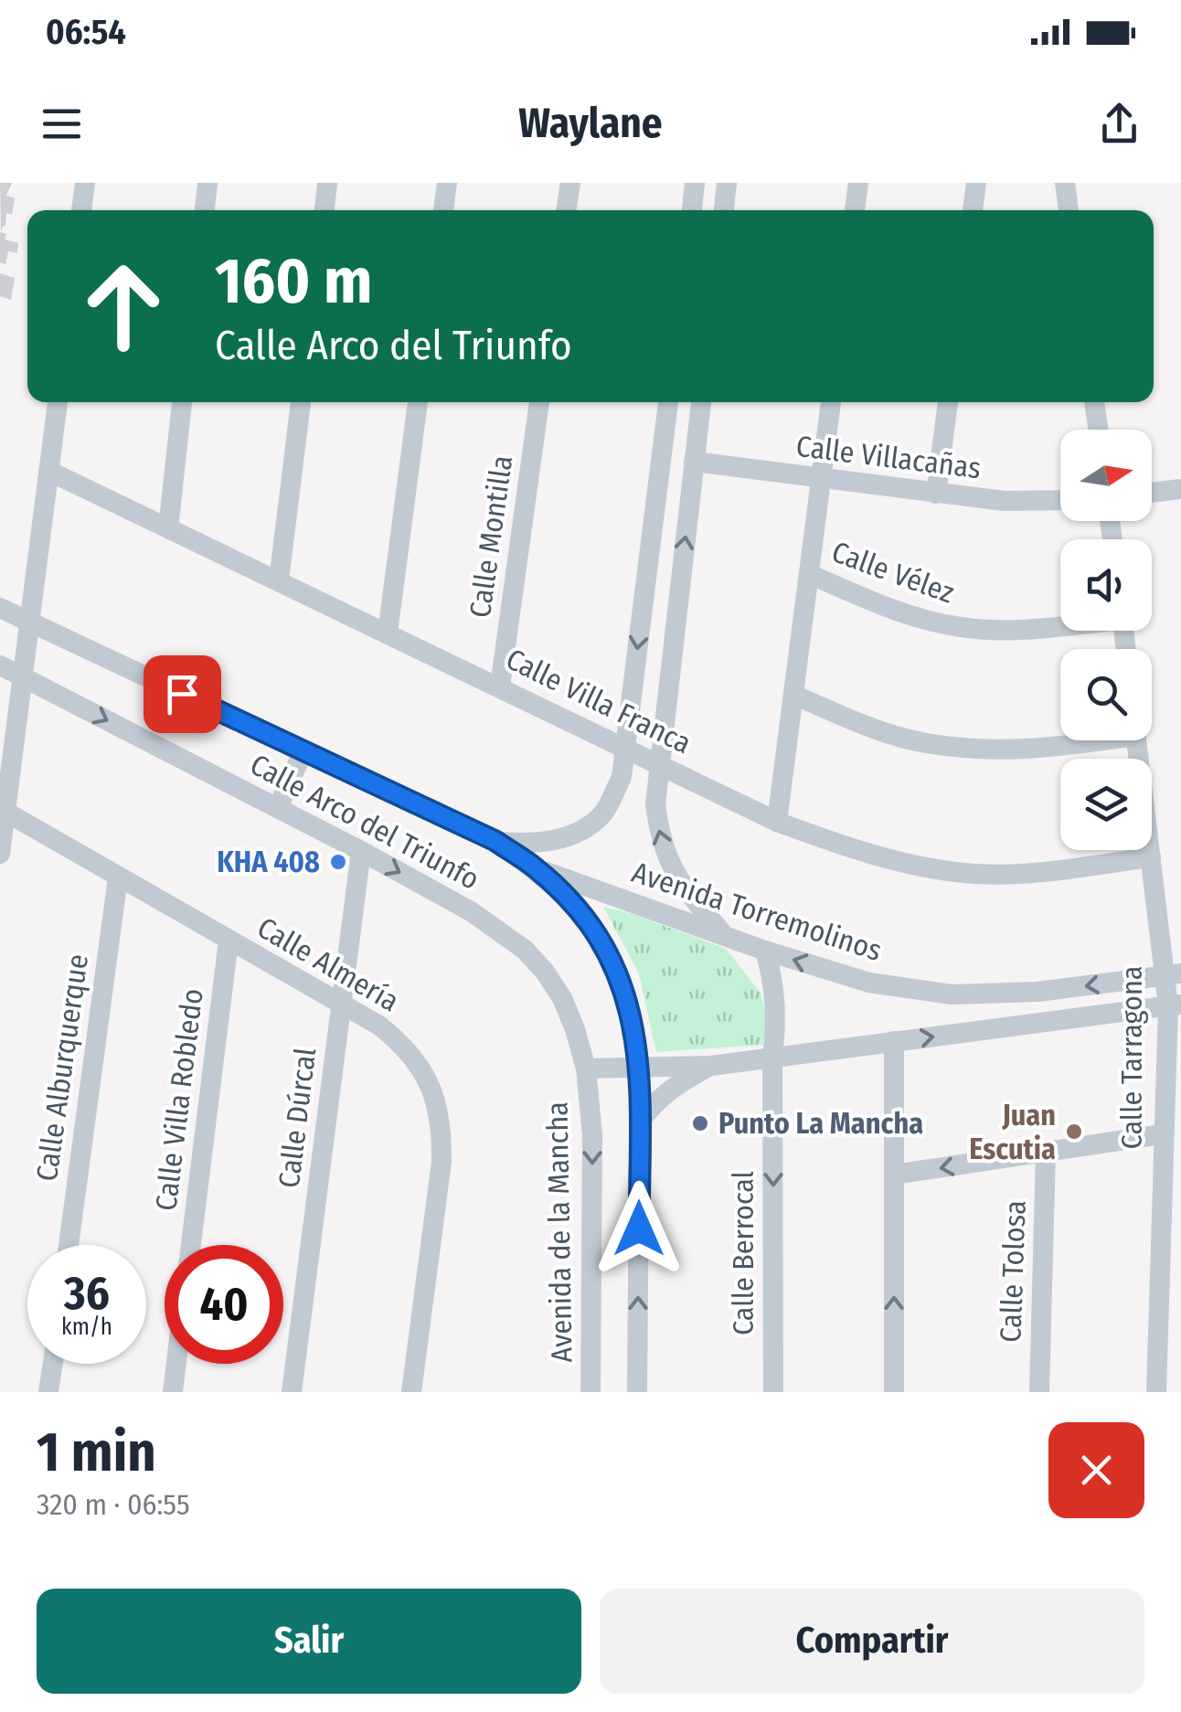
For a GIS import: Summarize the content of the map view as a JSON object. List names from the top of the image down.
{
  "streets": {
    "street": [
      "Calle Villacañas",
      "Calle Montilla",
      "Calle Vélez",
      "Calle Villa Franca",
      "Calle Arco del Triunfo",
      "Avenida Torremolinos",
      "Calle Almería",
      "Calle Tarragona",
      "Calle Alburquerque",
      "Calle Villa Robledo",
      "Calle Dúrcal",
      "Avenida de la Mancha",
      "Calle Berrocal",
      "Calle Tolosa"
    ]
  },
  "crossings": [
    ["Calle Montilla", "Calle Villa Franca"],
    ["Calle Villa Franca", "Calle Tarragona"],
    ["Calle Arco del Triunfo", "Avenida Torremolinos"],
    ["Calle Arco del Triunfo", "Calle Dúrcal"],
    ["Calle Arco del Triunfo", "Avenida de la Mancha"],
    ["Avenida Torremolinos", "Calle Tarragona"],
    ["Avenida Torremolinos", "Calle Berrocal"],
    ["Calle Almería", "Calle Alburquerque"],
    ["Calle Almería", "Calle Villa Robledo"],
    ["Calle Almería", "Calle Dúrcal"]
  ],
  "places": ["KHA 408", "Punto La Mancha", "Juan Escutia"],
  "north": "right",
  "page": {
    "status": "06:54",
    "header": "Waylane",
    "turn": ["160 m", "Calle Arco del Triunfo"],
    "speed": "36 km/h",
    "limit": "40",
    "heading": ["1 min", "320 m · 06:55"],
    "buttons": ["Salir", "Compartir"]
  }
}
